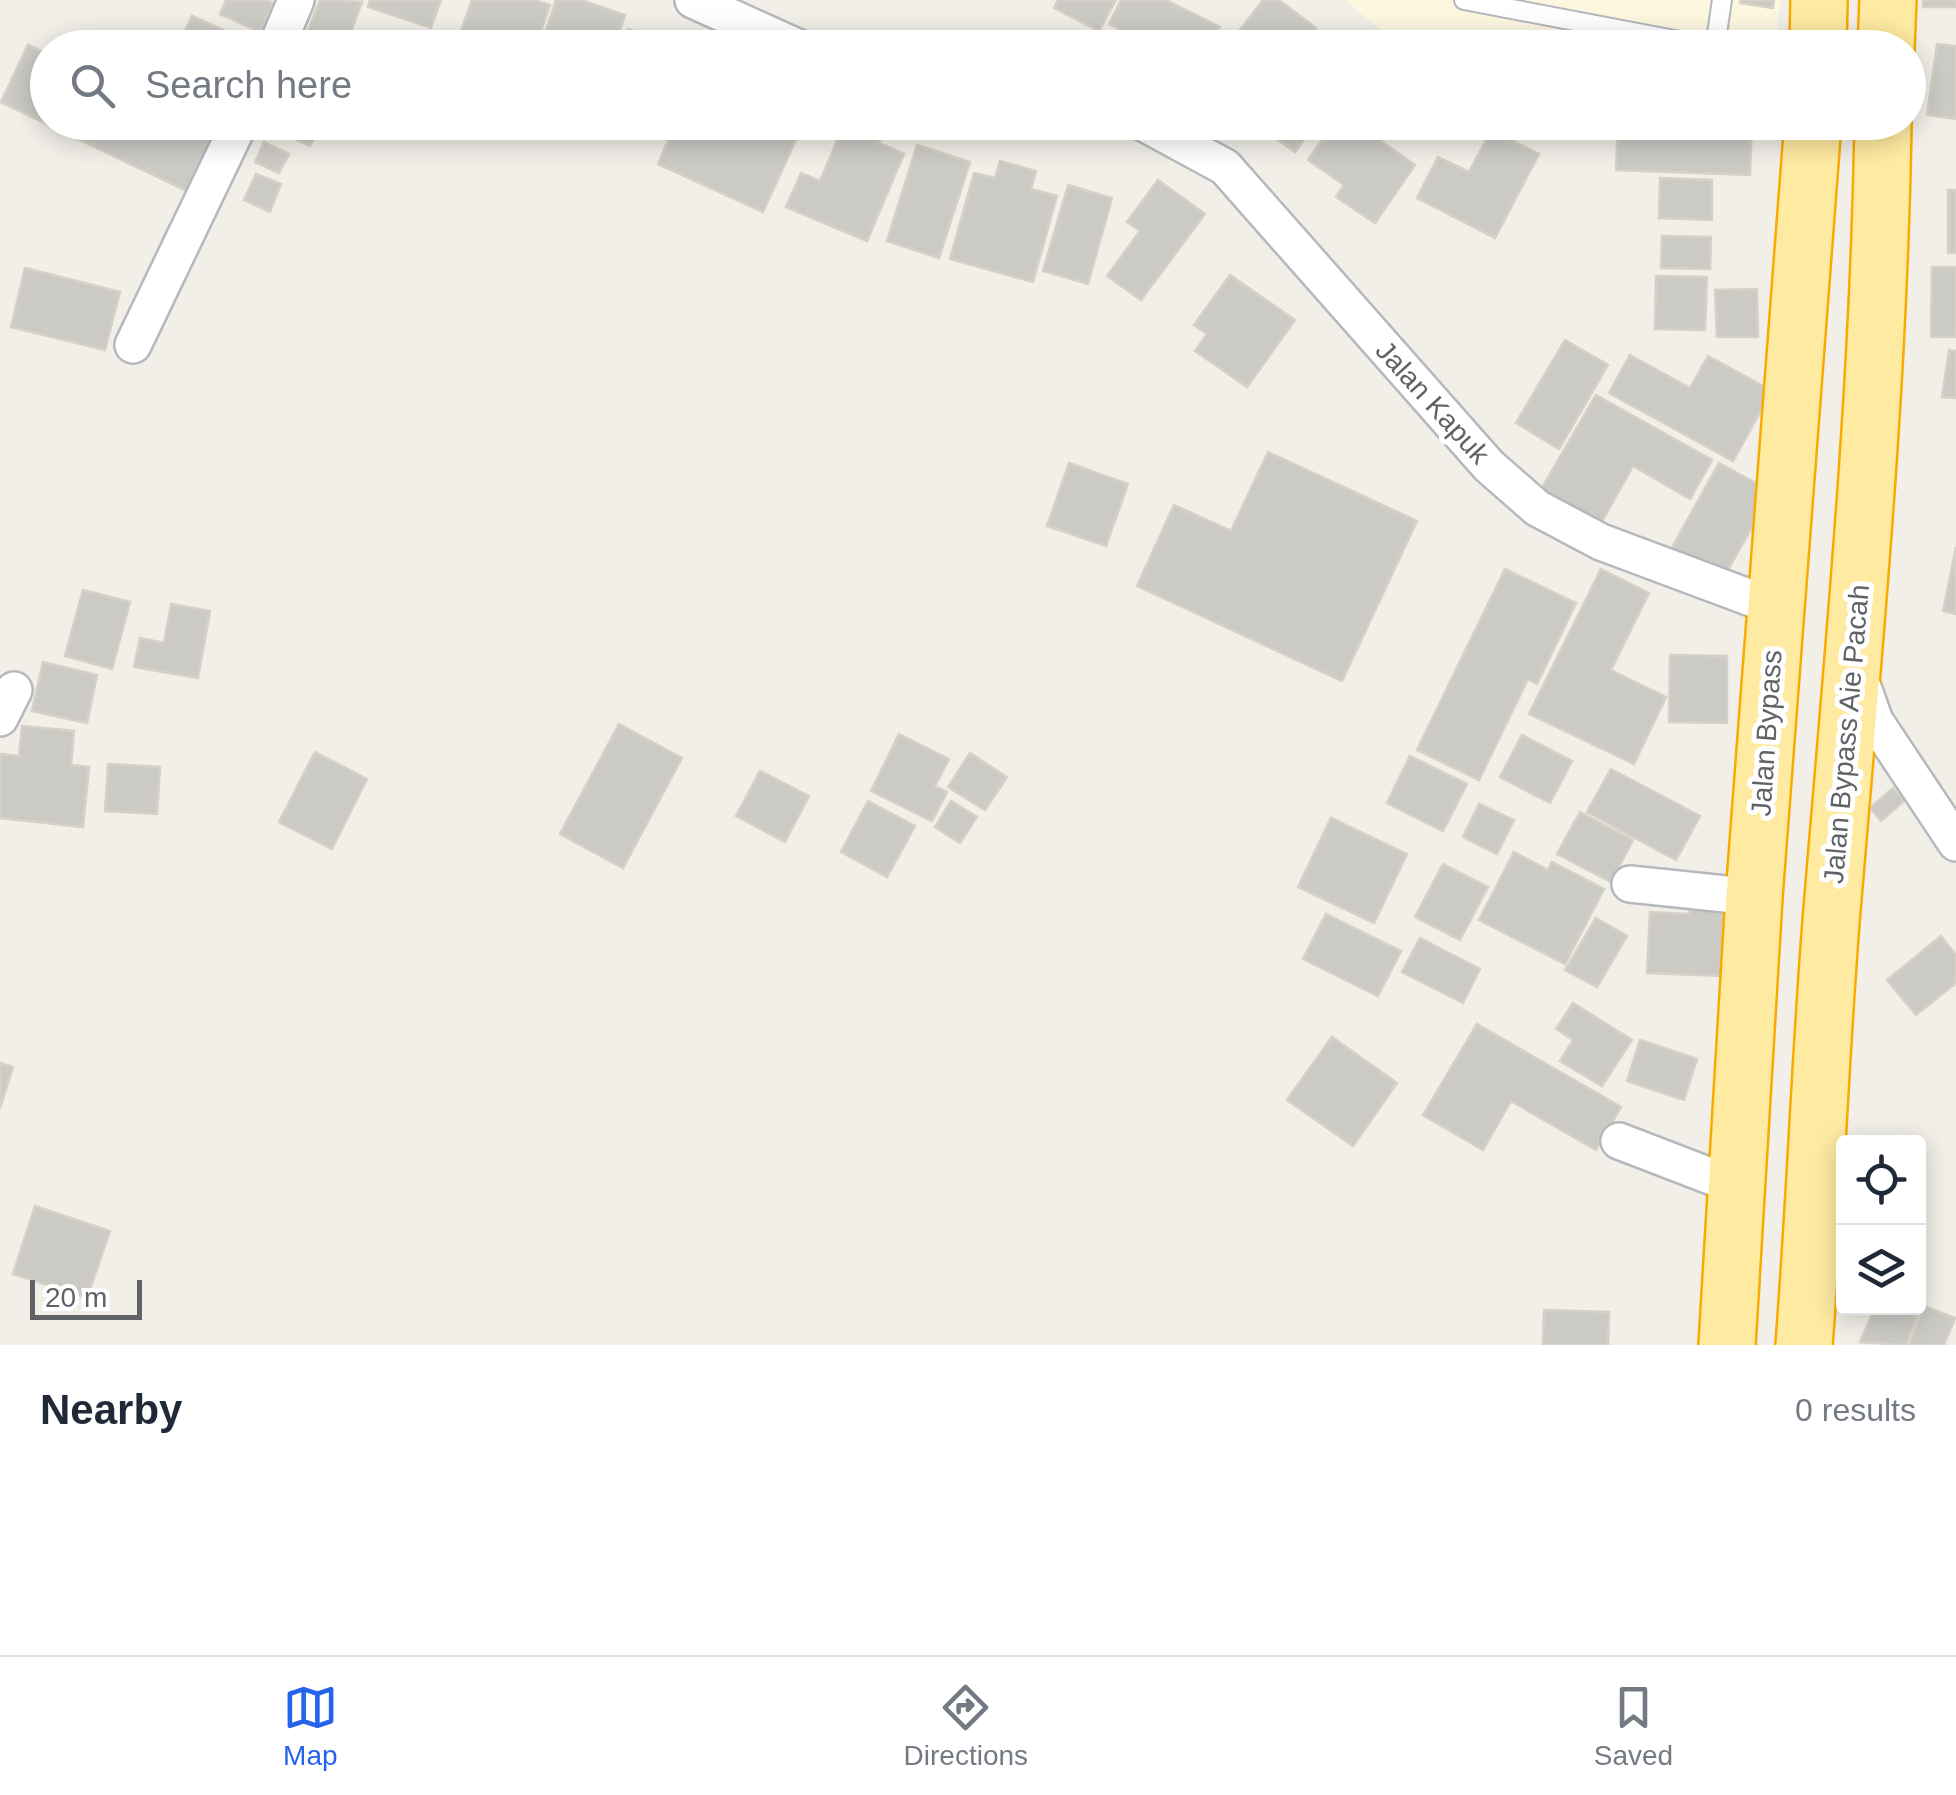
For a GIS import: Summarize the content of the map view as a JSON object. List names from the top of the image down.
{
  "streets": {
    "highway": ["Jalan Bypass", "Jalan Bypass Aie Pacah"],
    "street": ["Jalan Kapuk"]
  },
  "crossings": [
    ["Jalan Kapuk", "Jalan Bypass"]
  ],
  "scale_bar": "20 m",
  "page": {
    "search": "Search here",
    "scale": "20 m",
    "heading": ["Nearby", "0 results"],
    "nav": ["Map", "Directions", "Saved"]
  }
}
